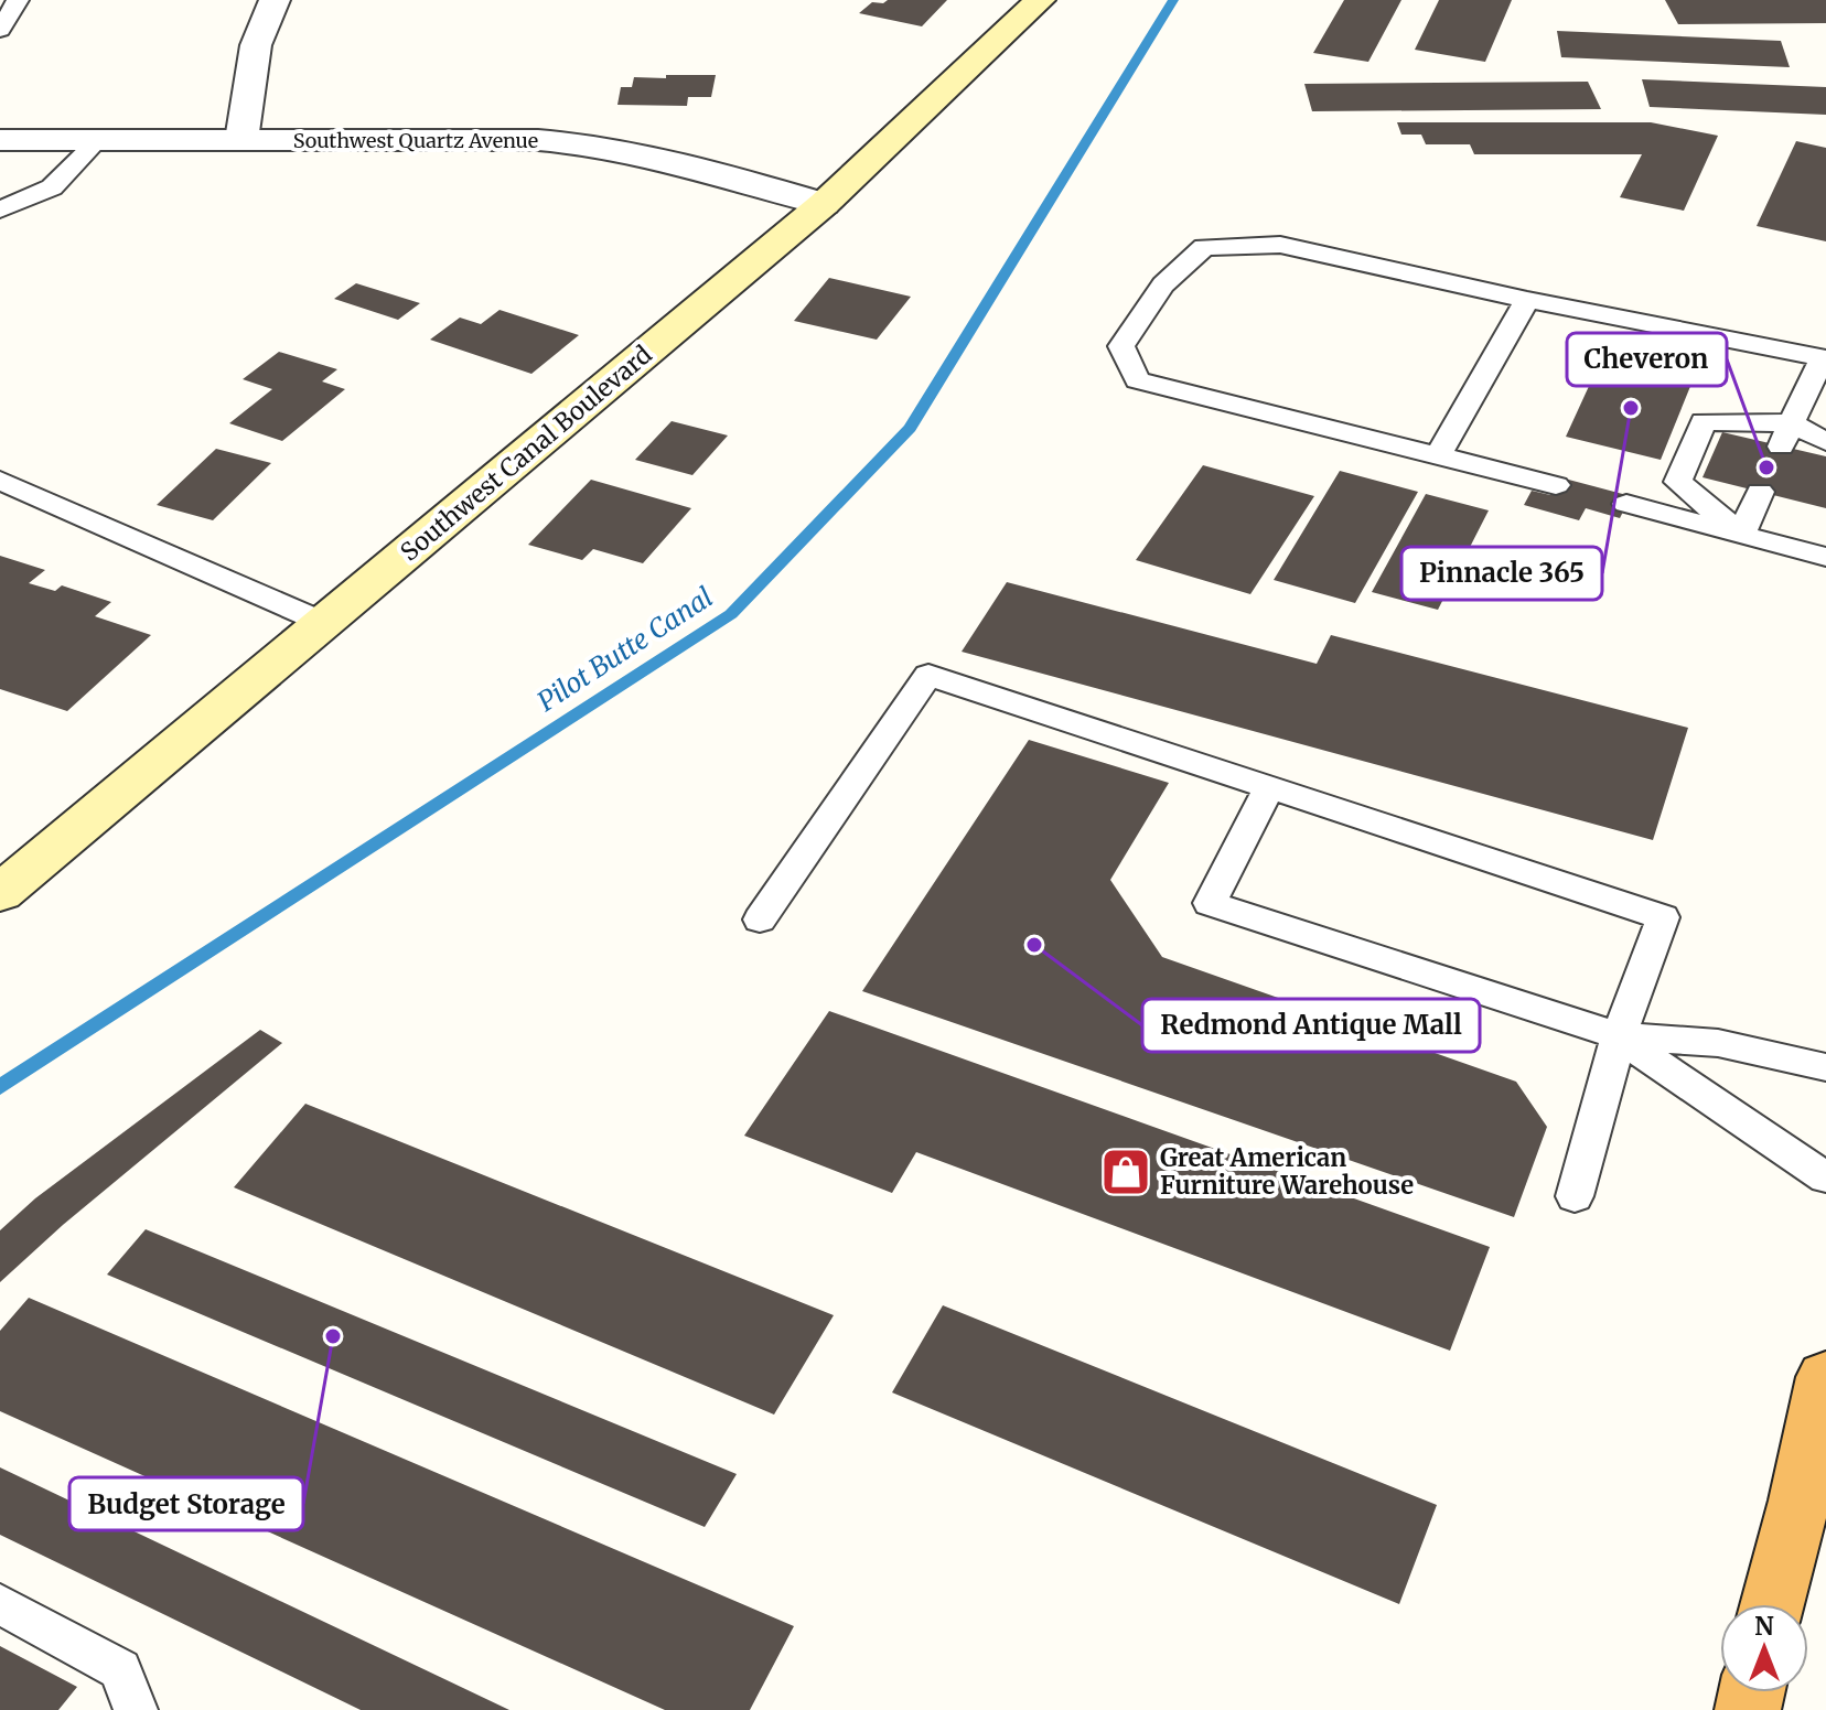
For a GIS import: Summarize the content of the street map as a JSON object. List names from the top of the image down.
{
  "streets": {
    "main road": ["Southwest Canal Boulevard"],
    "street": ["Southwest Quartz Avenue"]
  },
  "crossings": [
    ["Southwest Quartz Avenue", "Southwest Canal Boulevard"]
  ],
  "water": ["Pilot Butte Canal"],
  "places": {
    "other": [
      "Pinnacle 365",
      "Cheveron",
      "Redmond Antique Mall",
      "Budget Storage"
    ],
    "shop": ["Great American Furniture Warehouse"]
  },
  "north": "top"
}
